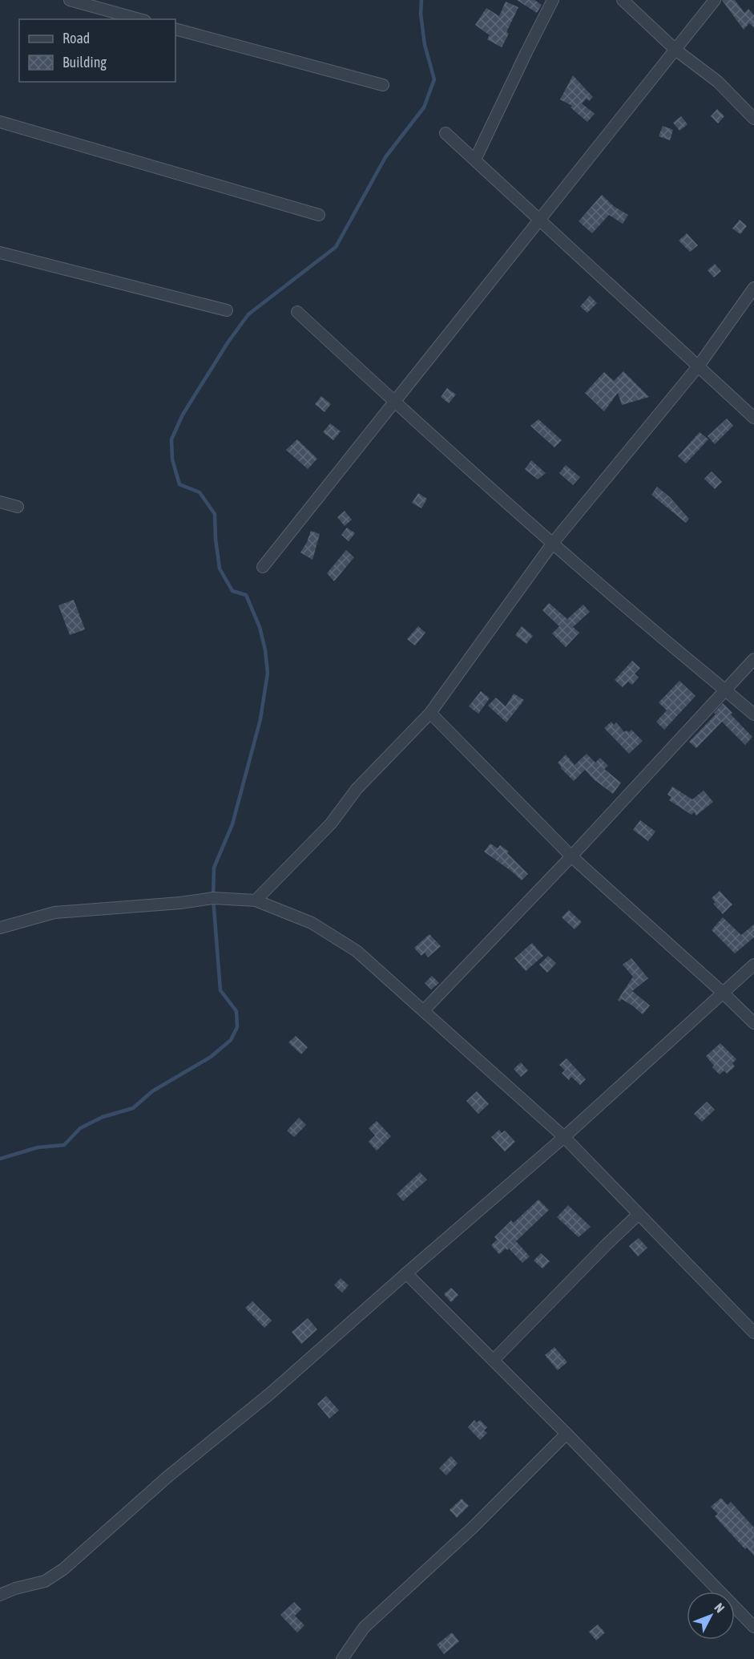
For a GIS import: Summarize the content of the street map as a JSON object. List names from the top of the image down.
{
  "legend": ["Road", "Building"],
  "north": "top right"
}
